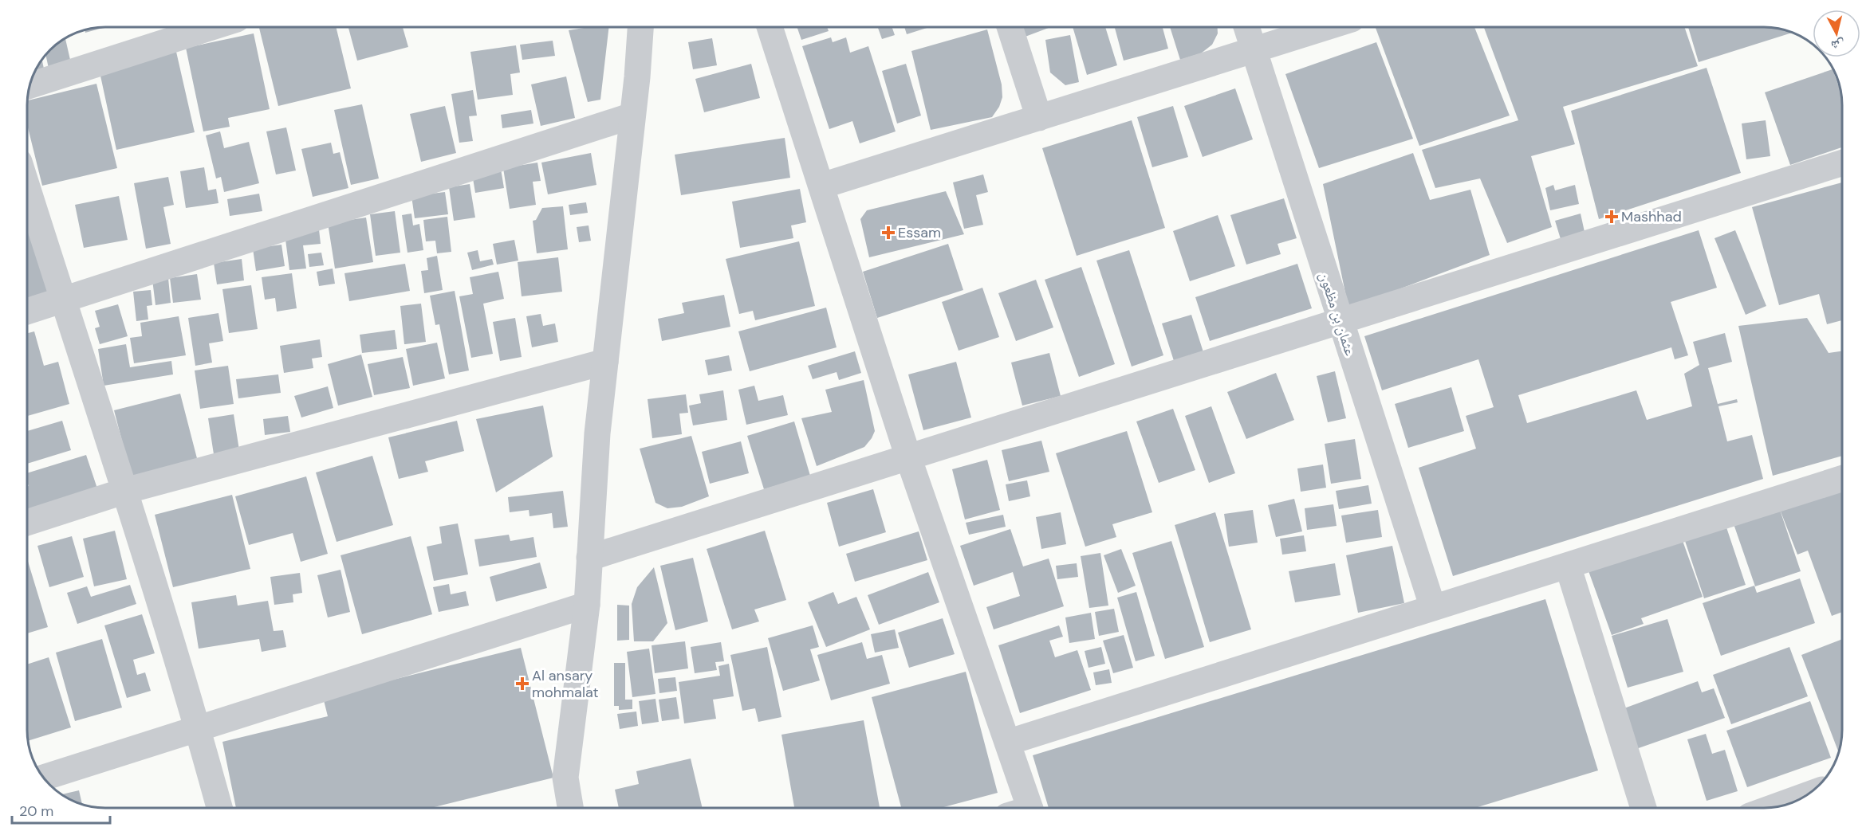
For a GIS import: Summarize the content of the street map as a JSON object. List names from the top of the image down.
{
  "streets": {
    "street": ["عثمان بن مظعون"]
  },
  "places": {
    "health": ["Mashhad", "Essam", "Al ansary mohmalat"]
  },
  "scale_bar": "20 m",
  "north": "bottom"
}
